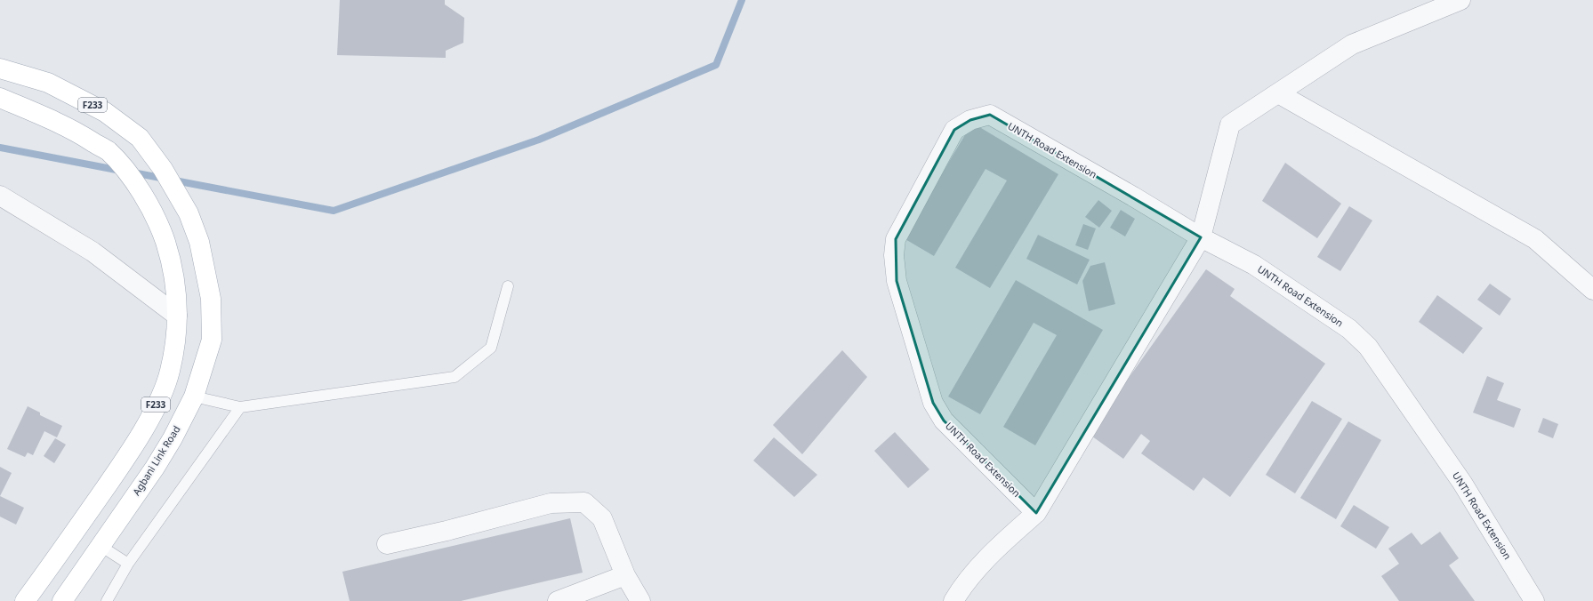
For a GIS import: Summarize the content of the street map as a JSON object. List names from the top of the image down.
{
  "streets": {
    "main road": ["F233", "Agbani Link Road"],
    "street": ["UNTH Road Extension"]
  }
}
